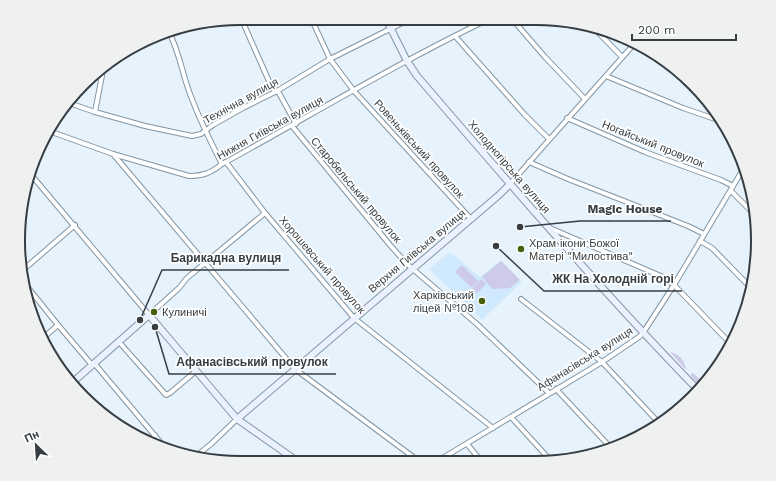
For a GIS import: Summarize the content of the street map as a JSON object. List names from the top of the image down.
{
  "streets": {
    "street": [
      "Технічна вулиця",
      "Нижня Гиївська вулиця",
      "Ногайський провулок",
      "Ровеньківський провулок",
      "Холодногірська вулиця",
      "Старобельський провулок",
      "Верхня Гиївська вулиця",
      "Хорошевський провулок",
      "Афанасівська вулиця"
    ]
  },
  "crossings": [
    ["Технічна вулиця", "Ровеньківський провулок"],
    ["Технічна вулиця", "Холодногірська вулиця"],
    ["Технічна вулиця", "Хорошевський провулок"],
    ["Нижня Гиївська вулиця", "Ровеньківський провулок"],
    ["Нижня Гиївська вулиця", "Холодногірська вулиця"],
    ["Нижня Гиївська вулиця", "Старобельський провулок"],
    ["Нижня Гиївська вулиця", "Хорошевський провулок"],
    ["Ногайський провулок", "Верхня Гиївська вулиця"],
    ["Ногайський провулок", "Афанасівська вулиця"],
    ["Ровеньківський провулок", "Верхня Гиївська вулиця"],
    ["Холодногірська вулиця", "Верхня Гиївська вулиця"],
    ["Холодногірська вулиця", "Афанасівська вулиця"],
    ["Старобельський провулок", "Верхня Гиївська вулиця"],
    ["Старобельський провулок", "Афанасівська вулиця"],
    ["Верхня Гиївська вулиця", "Хорошевський провулок"],
    ["Хорошевський провулок", "Афанасівська вулиця"]
  ],
  "places": [
    "Magic House",
    "ЖК На Холодній горі",
    "Храм ікони Божої Матері \"Милостива\"",
    "Харківський ліцей №108",
    "Кулиничі",
    "Барикадна вулиця",
    "Афанасівський провулок"
  ],
  "scale_bar": "200 m",
  "north": "top left"
}
